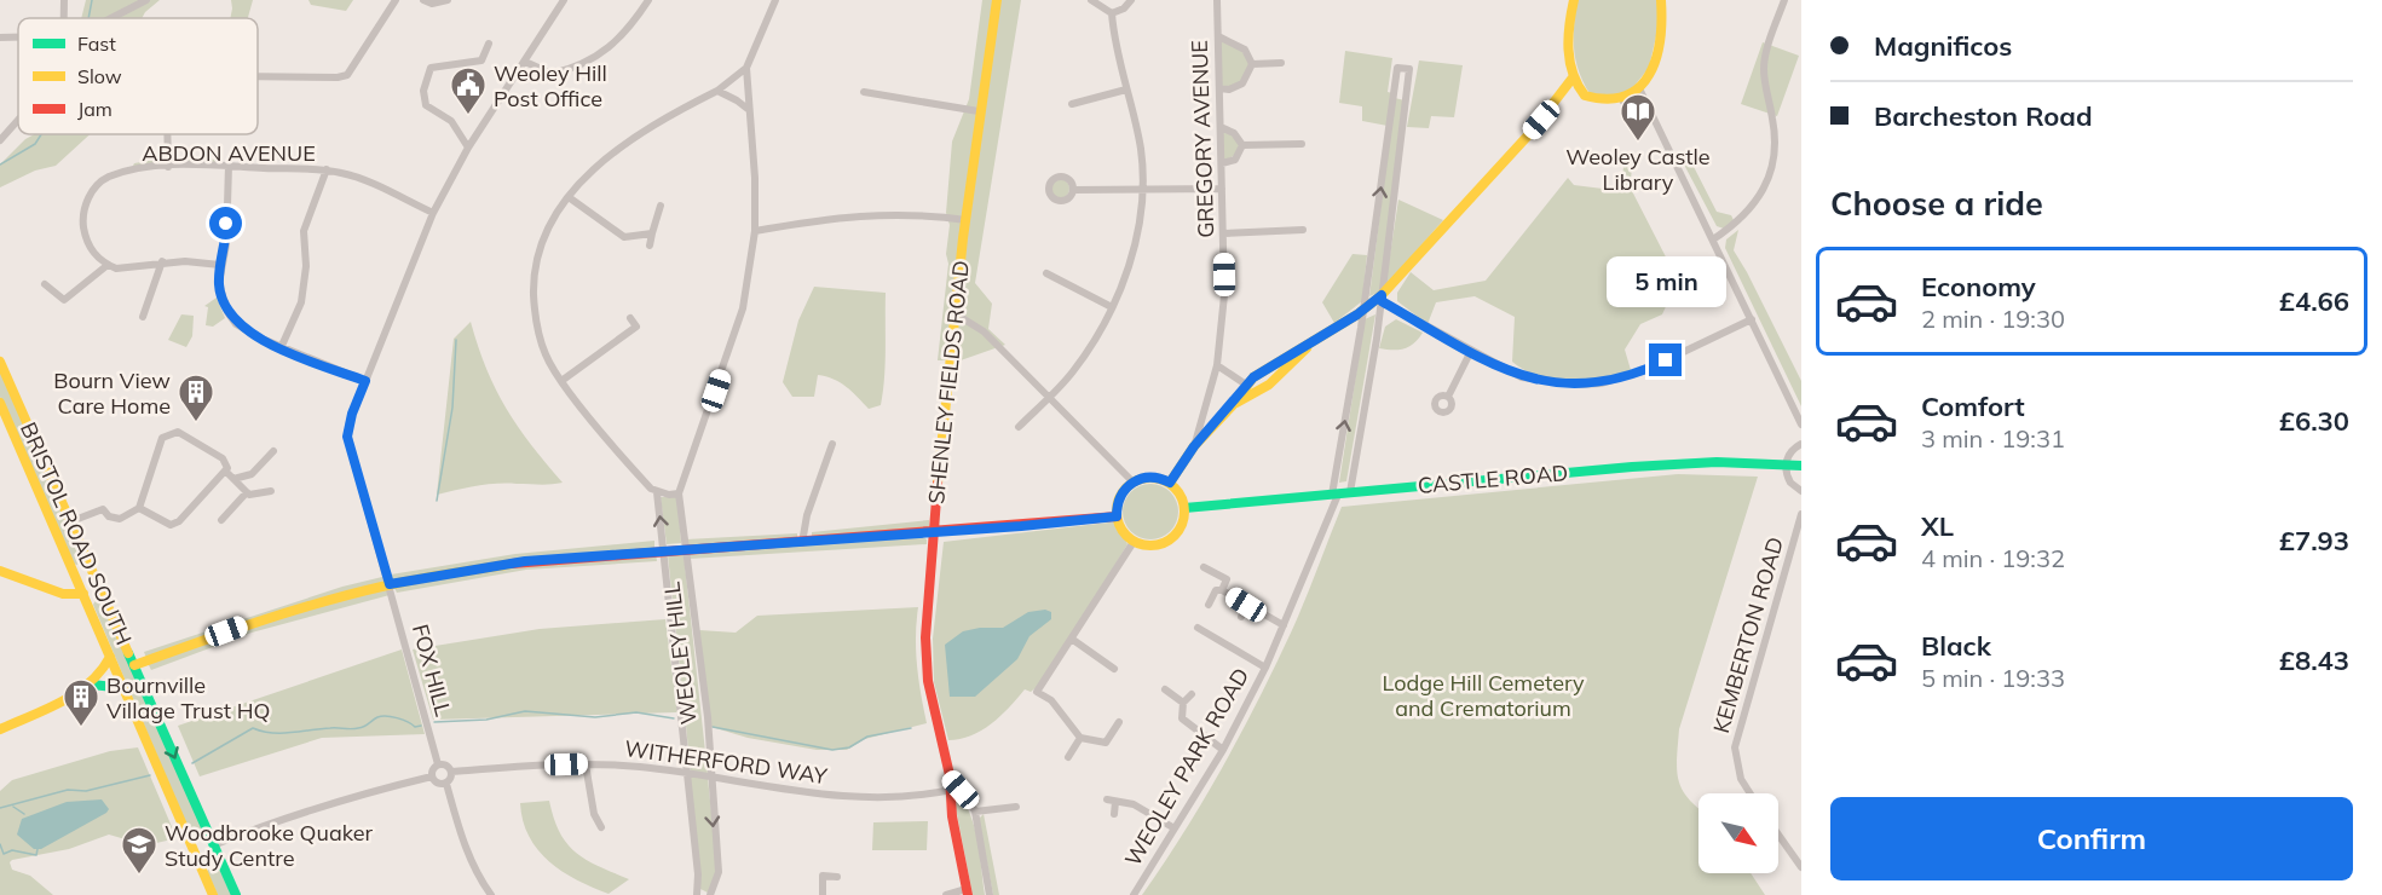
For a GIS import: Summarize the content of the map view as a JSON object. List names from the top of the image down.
{
  "streets": {
    "main road": ["SHENLEY FIELDS ROAD", "CASTLE ROAD", "BRISTOL ROAD SOUTH"],
    "street": [
      "GREGORY AVENUE",
      "ABDON AVENUE",
      "KEMBERTON ROAD",
      "WEOLEY HILL",
      "FOX HILL",
      "WITHERFORD WAY",
      "WEOLEY PARK ROAD"
    ]
  },
  "crossings": [
    ["ABDON AVENUE", "FOX HILL"],
    ["SHENLEY FIELDS ROAD", "WITHERFORD WAY"],
    ["CASTLE ROAD", "WEOLEY PARK ROAD"],
    ["WEOLEY HILL", "WITHERFORD WAY"],
    ["FOX HILL", "WITHERFORD WAY"]
  ],
  "parks": ["Lodge Hill Cemetery and Crematorium"],
  "places": {
    "public building": ["Weoley Hill Post Office"],
    "library": ["Weoley Castle Library"],
    "building": ["Bourn View Care Home", "Bournville Village Trust HQ"],
    "school or university": ["Woodbrooke Quaker Study Centre"]
  },
  "legend": ["Fast", "Slow", "Jam"],
  "north": "bottom right",
  "page": {
    "banner": ["Magnificos", "Barcheston Road"],
    "heading": "Choose a ride",
    "list": [
      {
        "name": "Economy",
        "note": "2 min · 19:30",
        "value": "£4.66"
      },
      {
        "name": "Comfort",
        "note": "3 min · 19:31",
        "value": "£6.30"
      },
      {
        "name": "XL",
        "note": "4 min · 19:32",
        "value": "£7.93"
      },
      {
        "name": "Black",
        "note": "5 min · 19:33",
        "value": "£8.43"
      }
    ],
    "bubble": "5 min",
    "buttons": "Confirm"
  }
}
